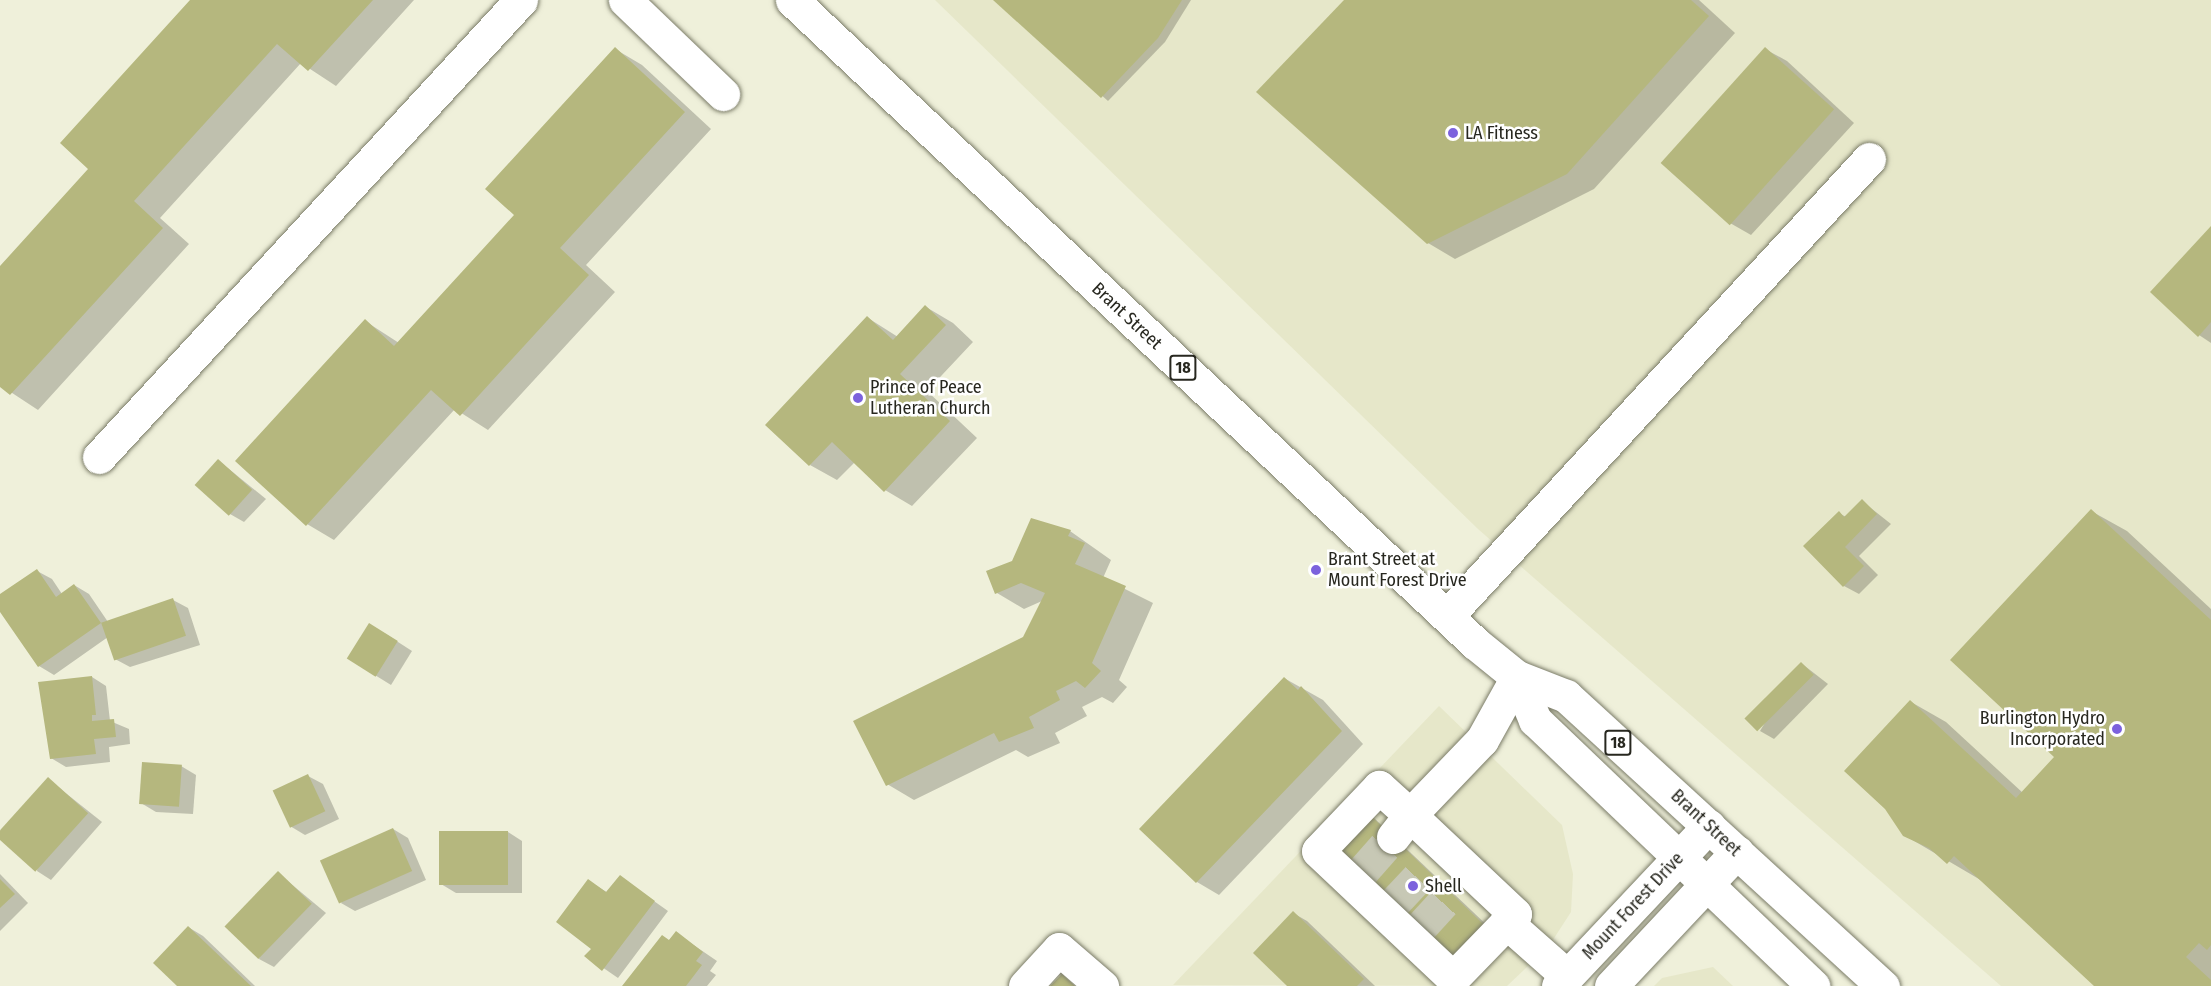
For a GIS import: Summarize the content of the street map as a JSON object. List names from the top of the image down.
{
  "streets": {
    "main road": ["Brant Street", "18", "Mount Forest Drive"]
  },
  "crossings": [
    ["Brant Street", "Mount Forest Drive"]
  ],
  "places": [
    "LA Fitness",
    "Prince of Peace Lutheran Church",
    "Brant Street at Mount Forest Drive",
    "Burlington Hydro Incorporated",
    "Shell"
  ]
}
